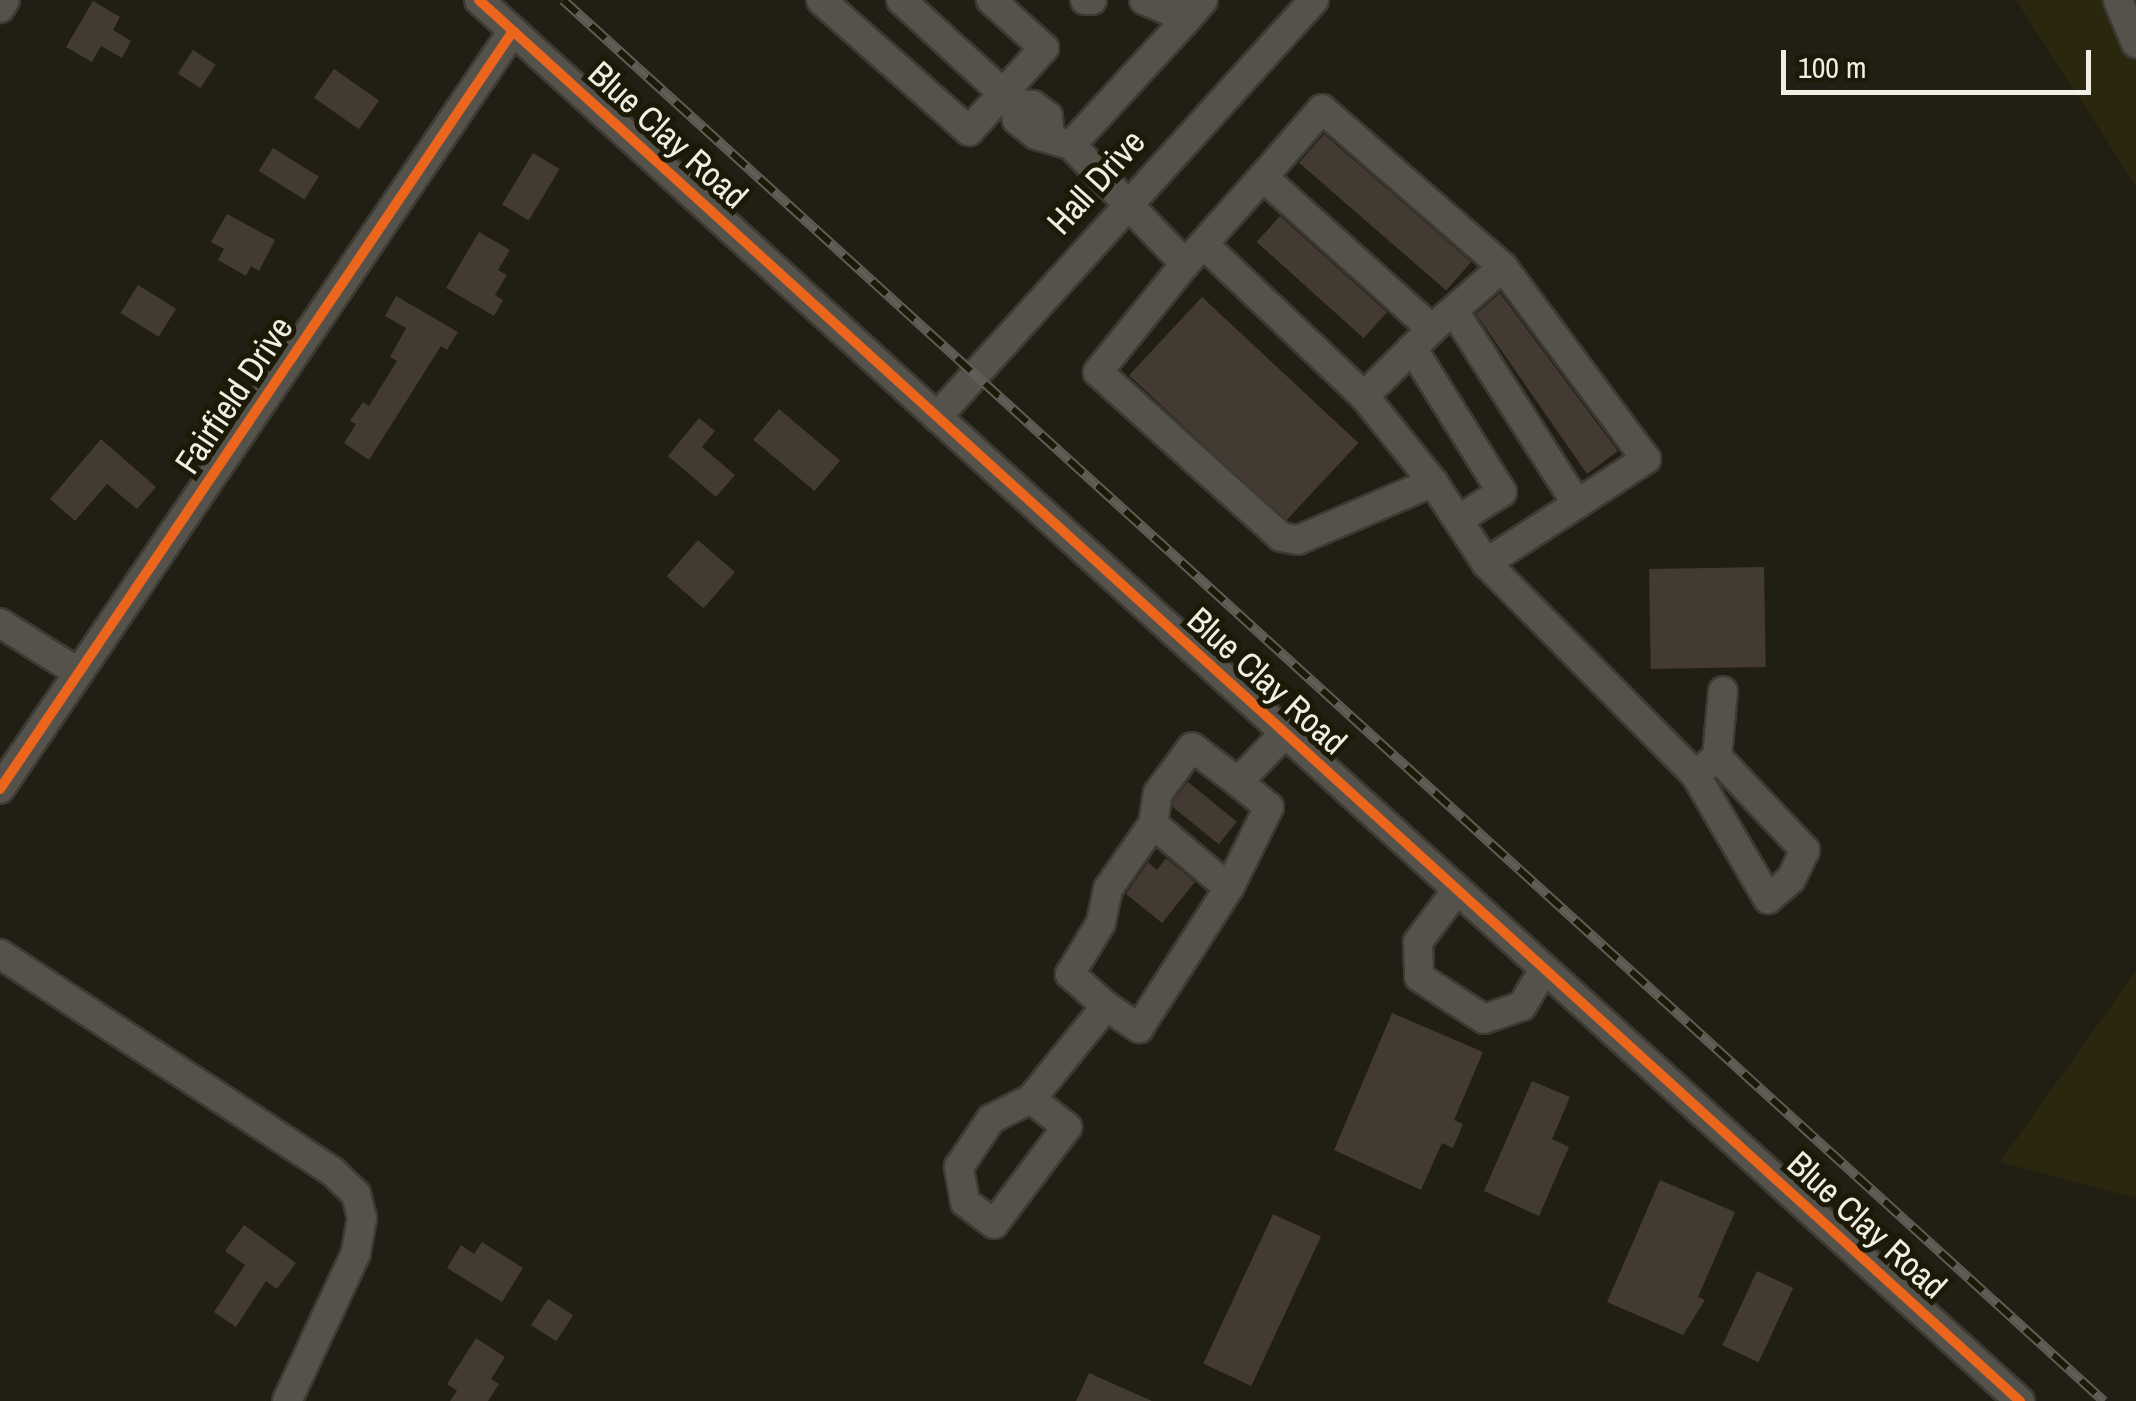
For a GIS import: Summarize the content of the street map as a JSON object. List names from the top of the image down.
{
  "streets": {
    "street": ["Blue Clay Road", "Hall Drive", "Fairfield Drive"]
  },
  "crossings": [
    ["Blue Clay Road", "Hall Drive"],
    ["Blue Clay Road", "Fairfield Drive"]
  ],
  "scale_bar": "100 m"
}
